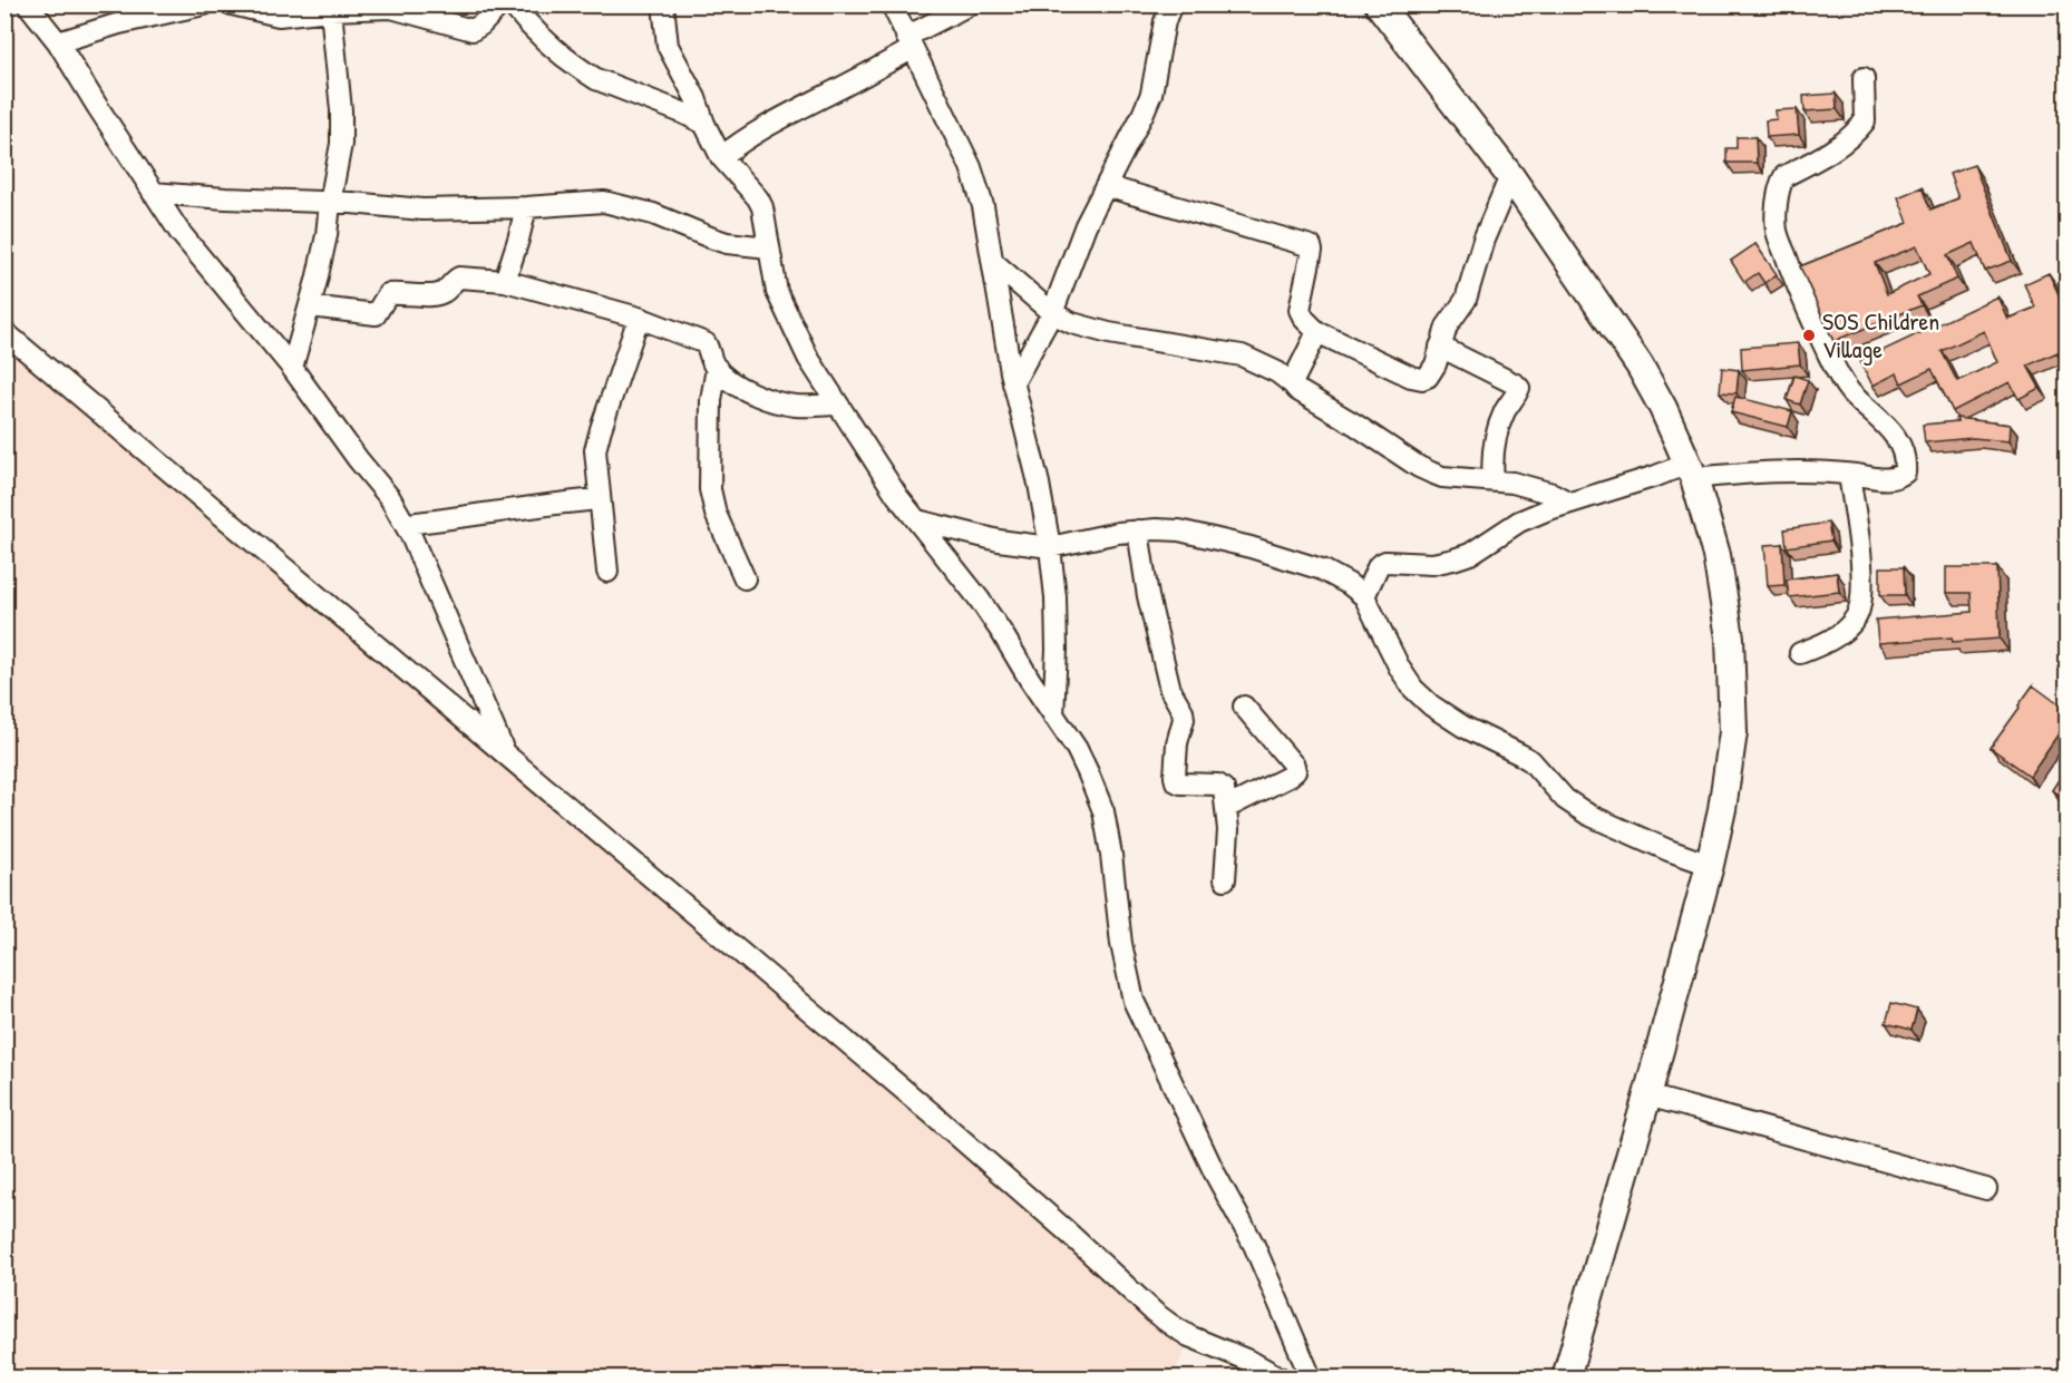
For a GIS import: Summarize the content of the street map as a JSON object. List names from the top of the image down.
{
  "places": ["SOS Children Village"]
}
